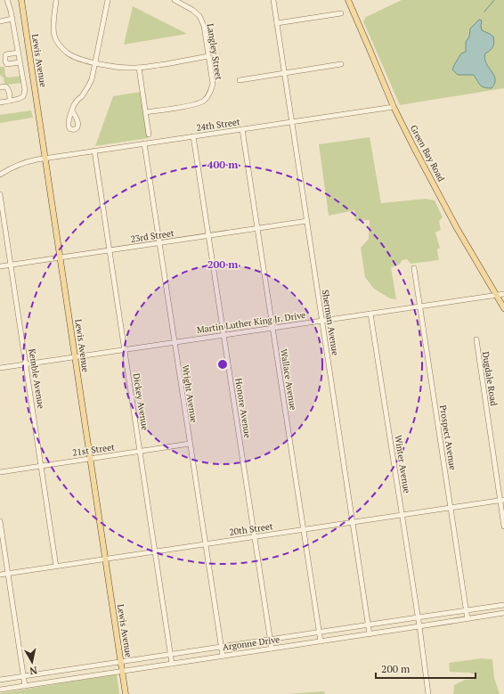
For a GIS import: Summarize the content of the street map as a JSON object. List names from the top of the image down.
{
  "streets": {
    "main road": ["Lewis Avenue", "Green Bay Road"],
    "street": [
      "Langley Street",
      "24th Street",
      "23rd Street",
      "Martin Luther King Jr. Drive",
      "Sherman Avenue",
      "Kemble Avenue",
      "Dugdale Road",
      "Wallace Avenue",
      "Wright Avenue",
      "Dickey Avenue",
      "Honore Avenue",
      "Prospect Avenue",
      "21st Street",
      "Winter Avenue",
      "20th Street",
      "Argonne Drive"
    ]
  },
  "crossings": [
    ["Lewis Avenue", "24th Street"],
    ["Lewis Avenue", "23rd Street"],
    ["Lewis Avenue", "Martin Luther King Jr. Drive"],
    ["Lewis Avenue", "21st Street"],
    ["Lewis Avenue", "20th Street"],
    ["Lewis Avenue", "Argonne Drive"],
    ["24th Street", "Green Bay Road"],
    ["24th Street", "Sherman Avenue"],
    ["24th Street", "Wallace Avenue"],
    ["24th Street", "Wright Avenue"],
    ["24th Street", "Dickey Avenue"],
    ["24th Street", "Honore Avenue"],
    ["Green Bay Road", "Martin Luther King Jr. Drive"],
    ["23rd Street", "Sherman Avenue"],
    ["23rd Street", "Kemble Avenue"],
    ["23rd Street", "Wallace Avenue"],
    ["23rd Street", "Wright Avenue"],
    ["23rd Street", "Dickey Avenue"],
    ["23rd Street", "Honore Avenue"],
    ["Martin Luther King Jr. Drive", "Sherman Avenue"],
    ["Martin Luther King Jr. Drive", "Kemble Avenue"],
    ["Martin Luther King Jr. Drive", "Wallace Avenue"],
    ["Martin Luther King Jr. Drive", "Wright Avenue"],
    ["Martin Luther King Jr. Drive", "Dickey Avenue"],
    ["Martin Luther King Jr. Drive", "Honore Avenue"],
    ["Martin Luther King Jr. Drive", "Prospect Avenue"],
    ["Martin Luther King Jr. Drive", "Winter Avenue"],
    ["Sherman Avenue", "20th Street"],
    ["Sherman Avenue", "Argonne Drive"],
    ["Kemble Avenue", "21st Street"],
    ["Kemble Avenue", "20th Street"],
    ["Dugdale Road", "20th Street"],
    ["Wallace Avenue", "20th Street"],
    ["Wallace Avenue", "Argonne Drive"],
    ["Wright Avenue", "21st Street"],
    ["Wright Avenue", "20th Street"],
    ["Wright Avenue", "Argonne Drive"],
    ["Dickey Avenue", "21st Street"],
    ["Dickey Avenue", "20th Street"],
    ["Dickey Avenue", "Argonne Drive"],
    ["Honore Avenue", "20th Street"],
    ["Honore Avenue", "Argonne Drive"],
    ["Prospect Avenue", "20th Street"],
    ["Prospect Avenue", "Argonne Drive"],
    ["Winter Avenue", "20th Street"],
    ["Winter Avenue", "Argonne Drive"]
  ],
  "scale_bar": "200 m",
  "north": "bottom",
  "rings": ["400 m", "200 m"]
}
